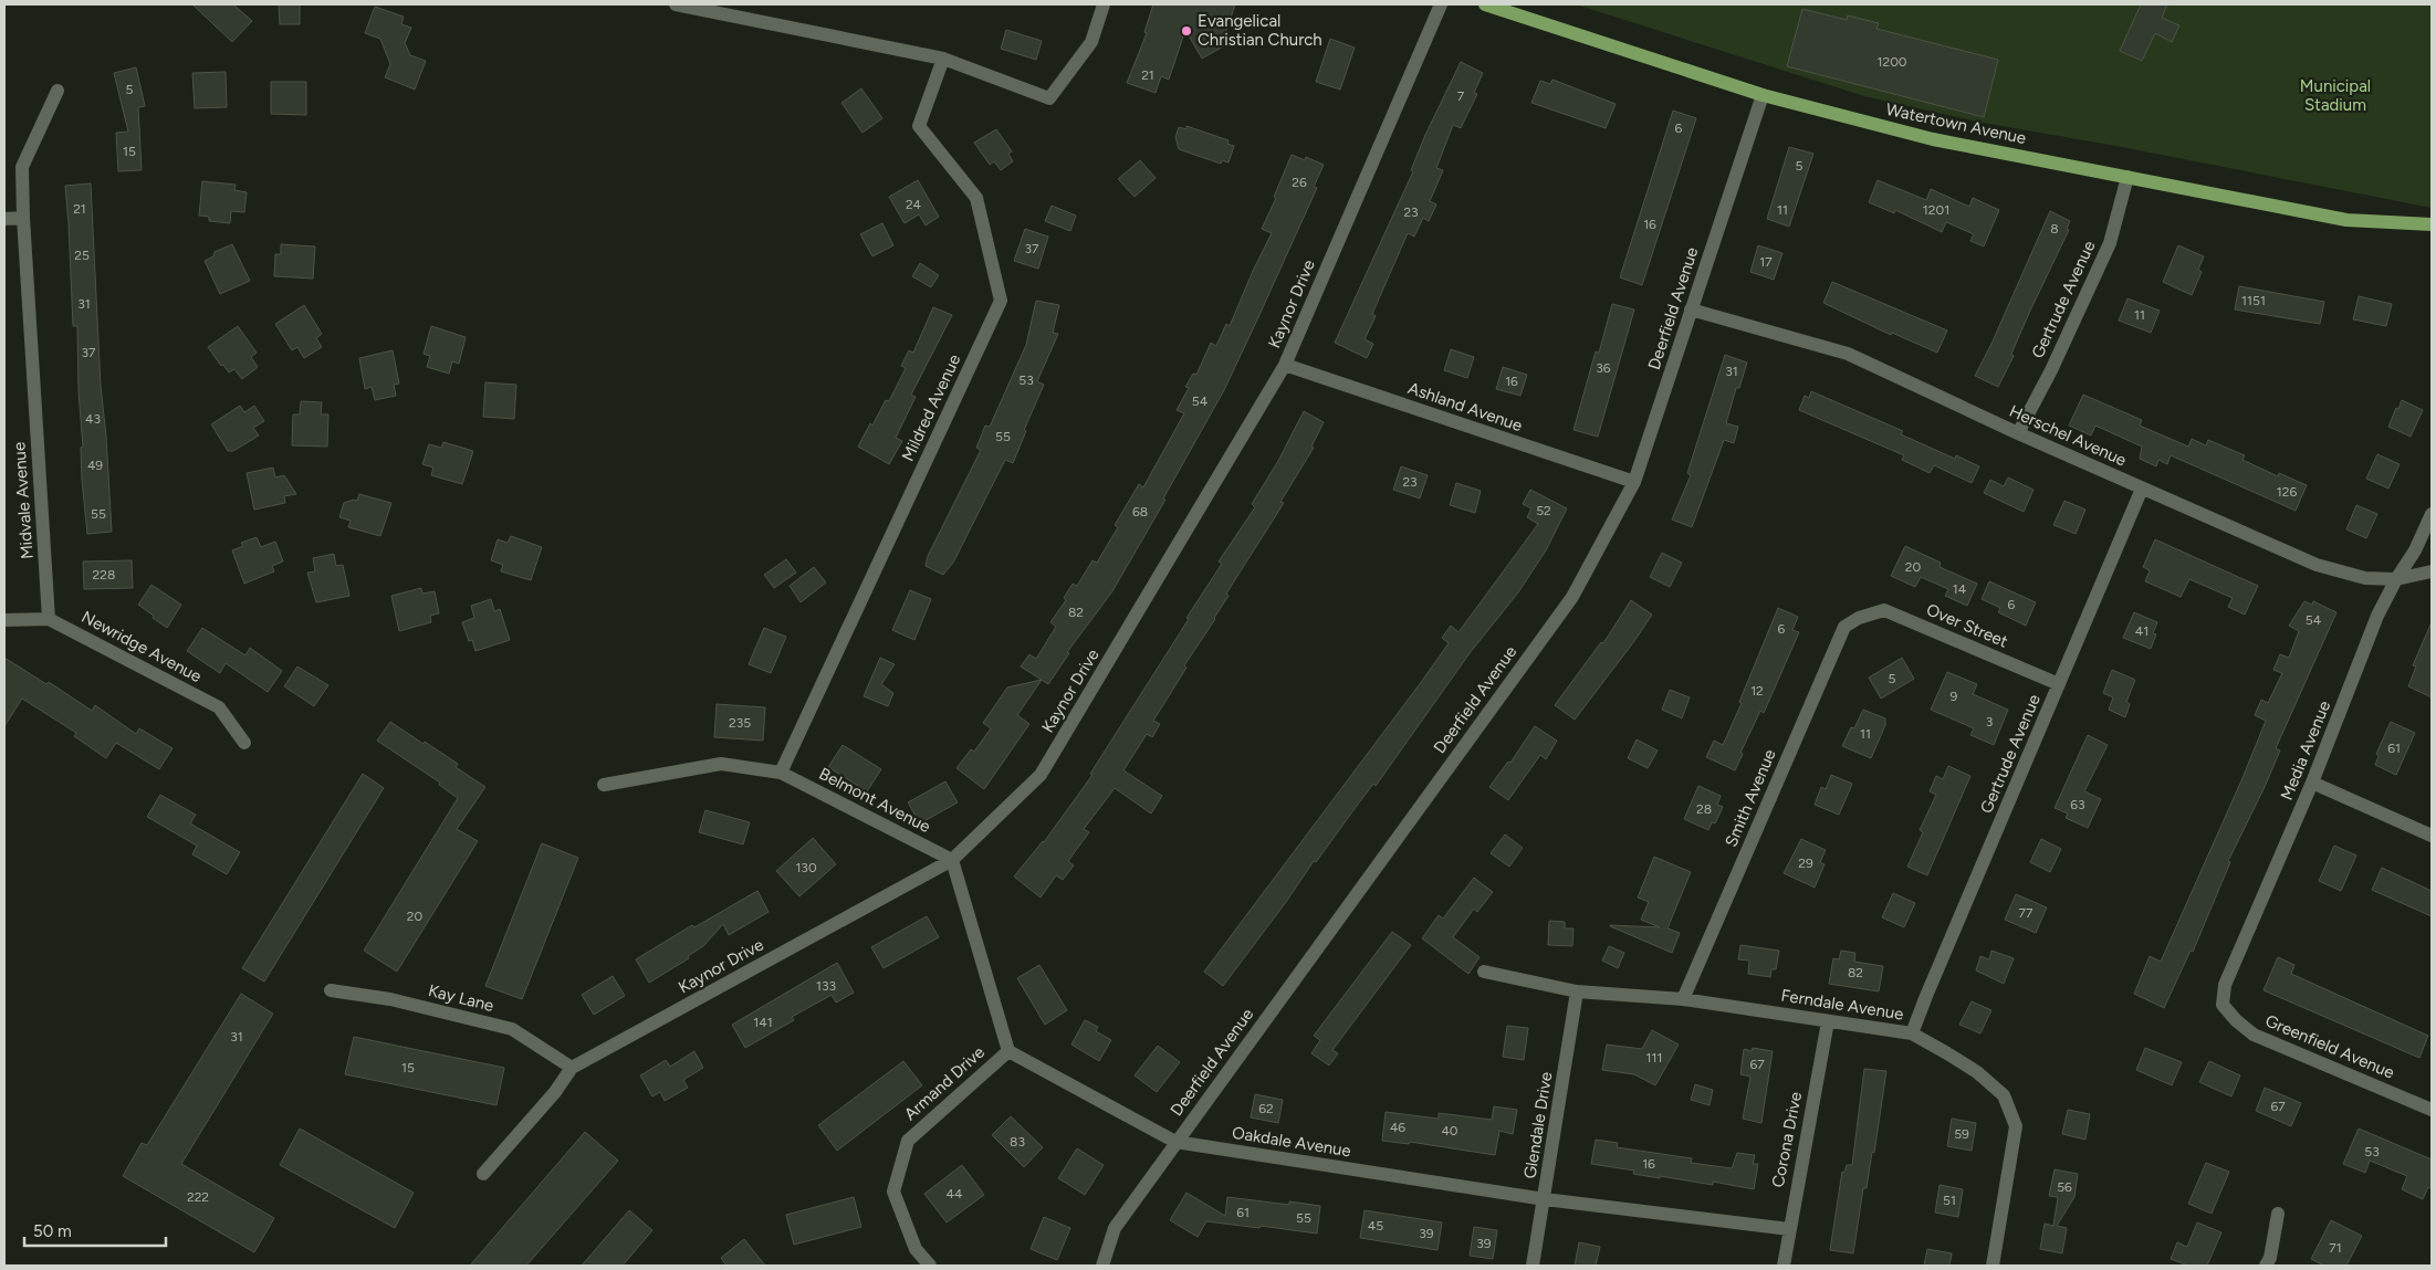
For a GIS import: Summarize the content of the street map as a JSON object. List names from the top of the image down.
{
  "streets": {
    "main road": ["Watertown Avenue"],
    "street": [
      "Gertrude Avenue",
      "Kaynor Drive",
      "Deerfield Avenue",
      "Ashland Avenue",
      "Mildred Avenue",
      "Herschel Avenue",
      "Midvale Avenue",
      "Over Street",
      "Newridge Avenue",
      "Media Avenue",
      "Smith Avenue",
      "Belmont Avenue",
      "Kay Lane",
      "Ferndale Avenue",
      "Greenfield Avenue",
      "Armand Drive",
      "Glendale Drive",
      "Corona Drive",
      "Oakdale Avenue"
    ]
  },
  "crossings": [
    ["Watertown Avenue", "Gertrude Avenue"],
    ["Watertown Avenue", "Deerfield Avenue"],
    ["Gertrude Avenue", "Herschel Avenue"],
    ["Gertrude Avenue", "Over Street"],
    ["Gertrude Avenue", "Ferndale Avenue"],
    ["Kaynor Drive", "Ashland Avenue"],
    ["Kaynor Drive", "Belmont Avenue"],
    ["Kaynor Drive", "Kay Lane"],
    ["Deerfield Avenue", "Ashland Avenue"],
    ["Deerfield Avenue", "Herschel Avenue"],
    ["Deerfield Avenue", "Oakdale Avenue"],
    ["Mildred Avenue", "Belmont Avenue"],
    ["Herschel Avenue", "Media Avenue"],
    ["Midvale Avenue", "Newridge Avenue"],
    ["Over Street", "Smith Avenue"],
    ["Media Avenue", "Greenfield Avenue"],
    ["Smith Avenue", "Ferndale Avenue"],
    ["Ferndale Avenue", "Glendale Drive"],
    ["Ferndale Avenue", "Corona Drive"],
    ["Armand Drive", "Oakdale Avenue"],
    ["Glendale Drive", "Oakdale Avenue"],
    ["Corona Drive", "Oakdale Avenue"]
  ],
  "parks": ["Municipal Stadium"],
  "places": ["Evangelical Christian Church"],
  "house_numbers": [
    "1200",
    "21",
    "5",
    "7",
    "6",
    "15",
    "5",
    "26",
    "24",
    "21",
    "11",
    "1201",
    "23",
    "16",
    "8",
    "37",
    "25",
    "17",
    "1151",
    "31",
    "11",
    "37",
    "36",
    "31",
    "53",
    "16",
    "54",
    "43",
    "55",
    "49",
    "23",
    "126",
    "52",
    "68",
    "55",
    "20",
    "228",
    "14",
    "6",
    "82",
    "54",
    "6",
    "41",
    "5",
    "12",
    "9",
    "3",
    "235",
    "11",
    "61",
    "63",
    "28",
    "29",
    "130",
    "77",
    "20",
    "82",
    "133",
    "141",
    "31",
    "111",
    "67",
    "15",
    "67",
    "62",
    "46",
    "40",
    "59",
    "83",
    "53",
    "16",
    "56",
    "44",
    "222",
    "51",
    "61",
    "55",
    "45",
    "39",
    "39",
    "71"
  ],
  "scale_bar": "50 m"
}
